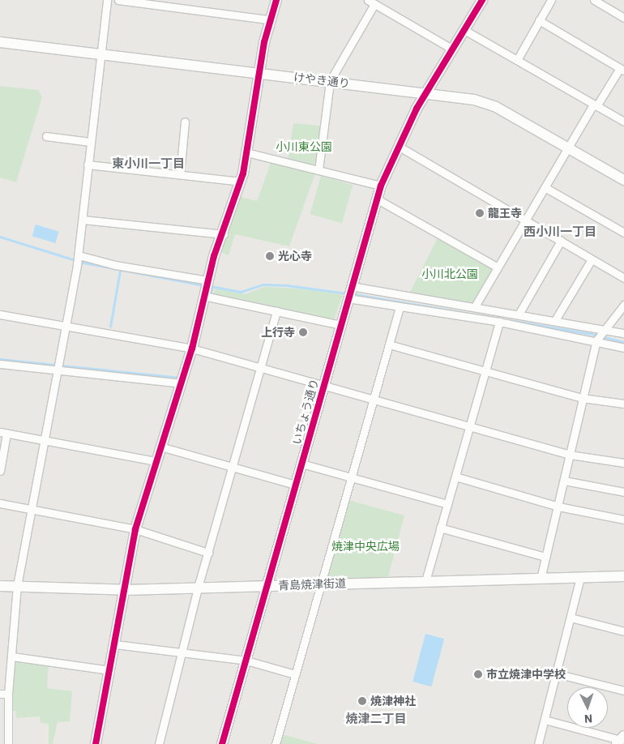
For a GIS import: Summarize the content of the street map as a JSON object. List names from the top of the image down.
{
  "streets": {
    "street": ["けやき通り", "いちょう通り", "青島焼津街道"]
  },
  "crossings": [
    ["けやき通り", "いちょう通り"],
    ["いちょう通り", "青島焼津街道"]
  ],
  "districts": ["東小川一丁目", "西小川一丁目", "焼津二丁目"],
  "parks": ["小川東公園", "小川北公園", "焼津中央広場"],
  "places": [
    "龍王寺",
    "光心寺",
    "上行寺",
    "市立焼津中学校",
    "焼津神社"
  ],
  "north": "bottom"
}
